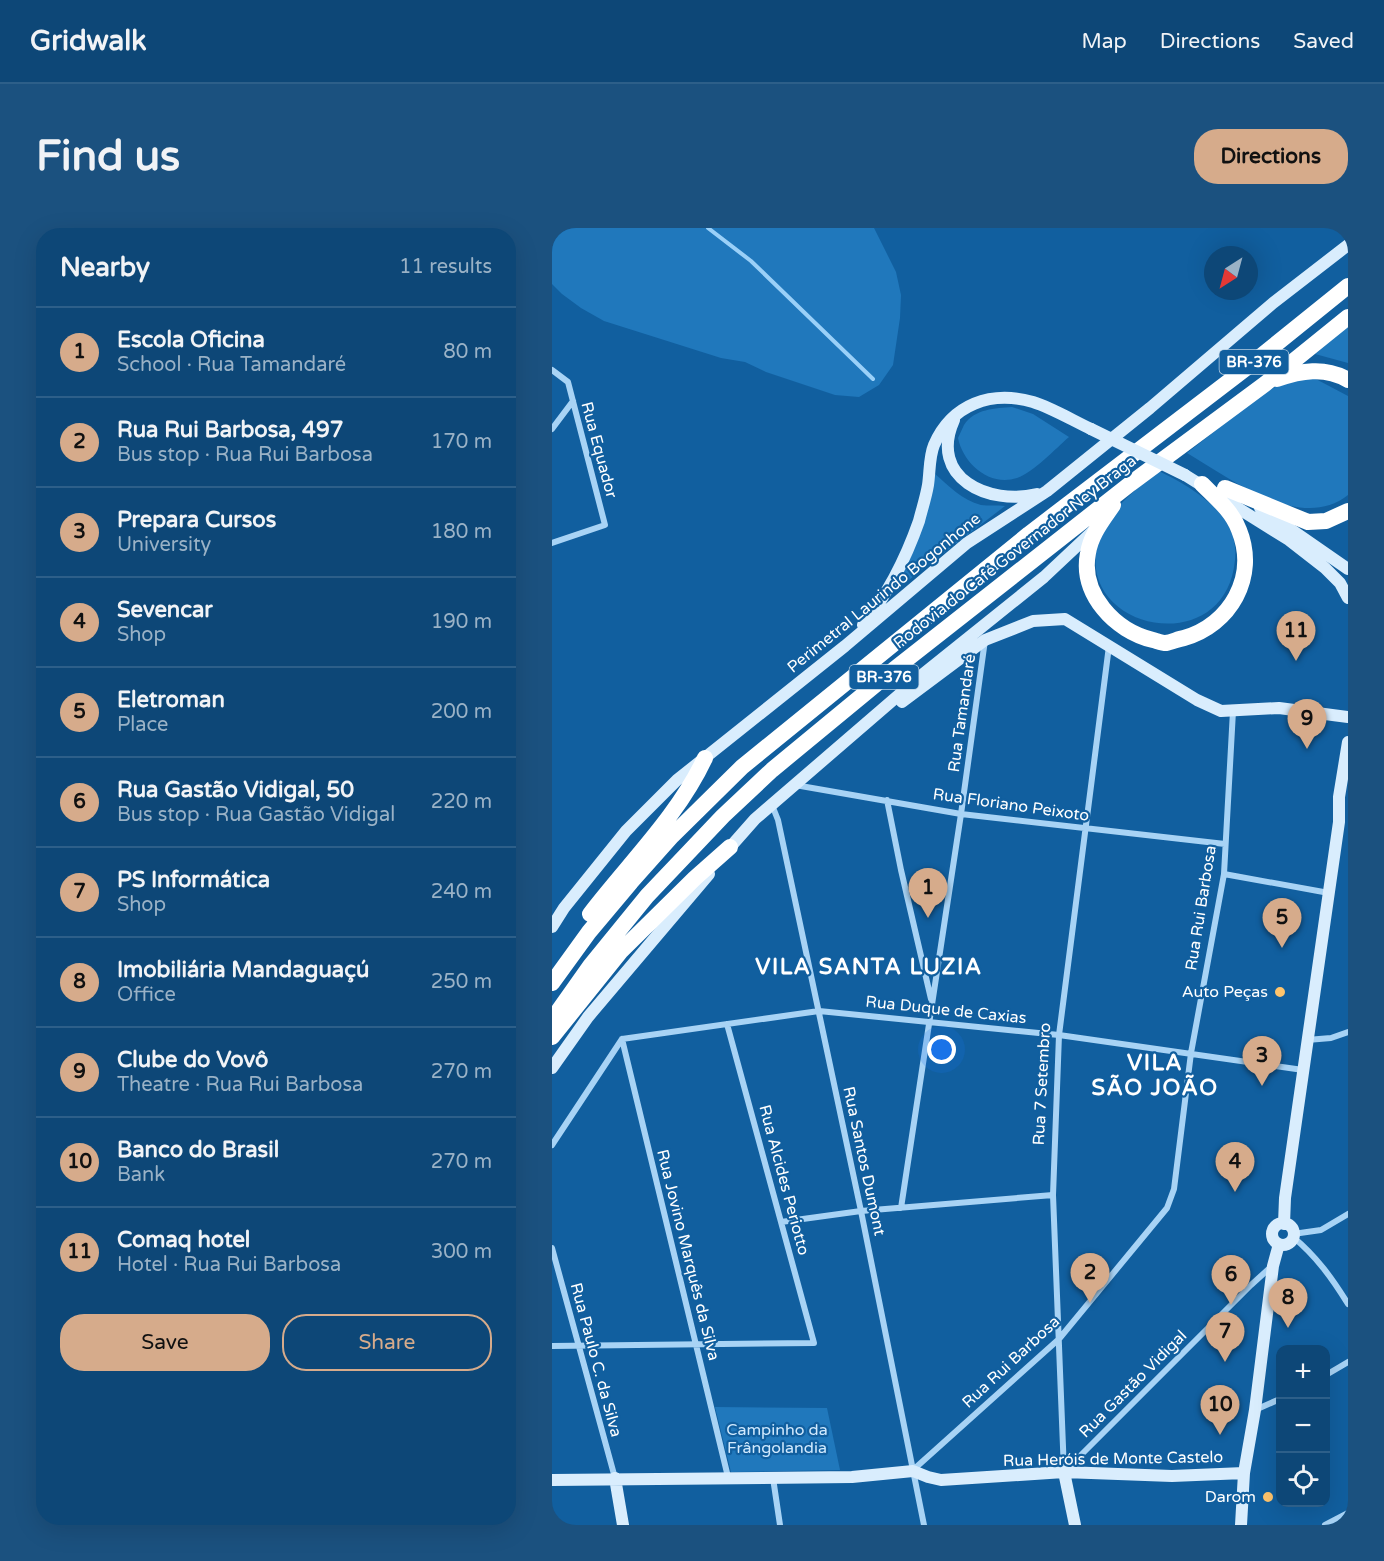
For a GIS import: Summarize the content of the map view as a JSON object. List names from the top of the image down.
{
  "streets": {
    "highway": ["BR-376", "Rodovia do Café Governador Ney Braga"],
    "main road": ["Perimetral Laurindo Bogonhone", "Rua 7 Setembro", "Rua Heróis de Monte Castelo"],
    "street": [
      "Rua Equador",
      "Rua Tamandaré",
      "Rua Floriano Peixoto",
      "Rua Rui Barbosa",
      "Rua Duque de Caxias",
      "Rua Santos Dumont",
      "Rua Alcides Periotto",
      "Rua Jovino Marquês da Silva",
      "Rua Paulo C. da Silva",
      "Rua Gastão Vidigal"
    ]
  },
  "crossings": [
    ["Rua Tamandaré", "Rua Floriano Peixoto"],
    ["Rua Tamandaré", "Rua Duque de Caxias"],
    ["Rua Floriano Peixoto", "Rua Rui Barbosa"],
    ["Rua Floriano Peixoto", "Rua 7 Setembro"],
    ["Rua Rui Barbosa", "Rua Duque de Caxias"],
    ["Rua Rui Barbosa", "Rua 7 Setembro"],
    ["Rua Rui Barbosa", "Rua Santos Dumont"],
    ["Rua Rui Barbosa", "Rua Heróis de Monte Castelo"],
    ["Rua Duque de Caxias", "Rua 7 Setembro"],
    ["Rua Duque de Caxias", "Rua Santos Dumont"],
    ["Rua Duque de Caxias", "Rua Alcides Periotto"],
    ["Rua Duque de Caxias", "Rua Jovino Marquês da Silva"],
    ["Rua 7 Setembro", "Rua Gastão Vidigal"],
    ["Rua 7 Setembro", "Rua Heróis de Monte Castelo"],
    ["Rua Santos Dumont", "Rua Heróis de Monte Castelo"],
    ["Rua Alcides Periotto", "Rua Jovino Marquês da Silva"],
    ["Rua Jovino Marquês da Silva", "Rua Heróis de Monte Castelo"],
    ["Rua Paulo C. da Silva", "Rua Heróis de Monte Castelo"],
    ["Rua Gastão Vidigal", "Rua Heróis de Monte Castelo"]
  ],
  "districts": ["VILA SANTA LUZIA", "VILA SÃO JOÃO"],
  "parks": ["Campinho da Frângolandia"],
  "places": ["Auto Peças", "Darom"],
  "north": "bottom left",
  "page": {
    "header": "Gridwalk",
    "nav": ["Map", "Directions", "Saved"],
    "buttons": [
      "Directions",
      ["Save", "Share"]
    ],
    "title": "Find us",
    "heading": ["Nearby", "11 results"],
    "list": [
      {
        "mark": "1",
        "name": "Escola Oficina",
        "note": "School · Rua Tamandaré",
        "value": "80 m"
      },
      {
        "mark": "2",
        "name": "Rua Rui Barbosa, 497",
        "note": "Bus stop · Rua Rui Barbosa",
        "value": "170 m"
      },
      {
        "mark": "3",
        "name": "Prepara Cursos",
        "note": "University",
        "value": "180 m"
      },
      {
        "mark": "4",
        "name": "Sevencar",
        "note": "Shop",
        "value": "190 m"
      },
      {
        "mark": "5",
        "name": "Eletroman",
        "note": "Place",
        "value": "200 m"
      },
      {
        "mark": "6",
        "name": "Rua Gastão Vidigal, 50",
        "note": "Bus stop · Rua Gastão Vidigal",
        "value": "220 m"
      },
      {
        "mark": "7",
        "name": "PS Informática",
        "note": "Shop",
        "value": "240 m"
      },
      {
        "mark": "8",
        "name": "Imobiliária Mandaguaçú",
        "note": "Office",
        "value": "250 m"
      },
      {
        "mark": "9",
        "name": "Clube do Vovô",
        "note": "Theatre · Rua Rui Barbosa",
        "value": "270 m"
      },
      {
        "mark": "10",
        "name": "Banco do Brasil",
        "note": "Bank",
        "value": "270 m"
      },
      {
        "mark": "11",
        "name": "Comaq hotel",
        "note": "Hotel · Rua Rui Barbosa",
        "value": "300 m"
      }
    ],
    "pins": [
      "11",
      "9",
      "1",
      "5",
      "3",
      "4",
      "2",
      "6",
      "8",
      "7",
      "10"
    ],
    "map_buttons": ["+", "−"]
  }
}
